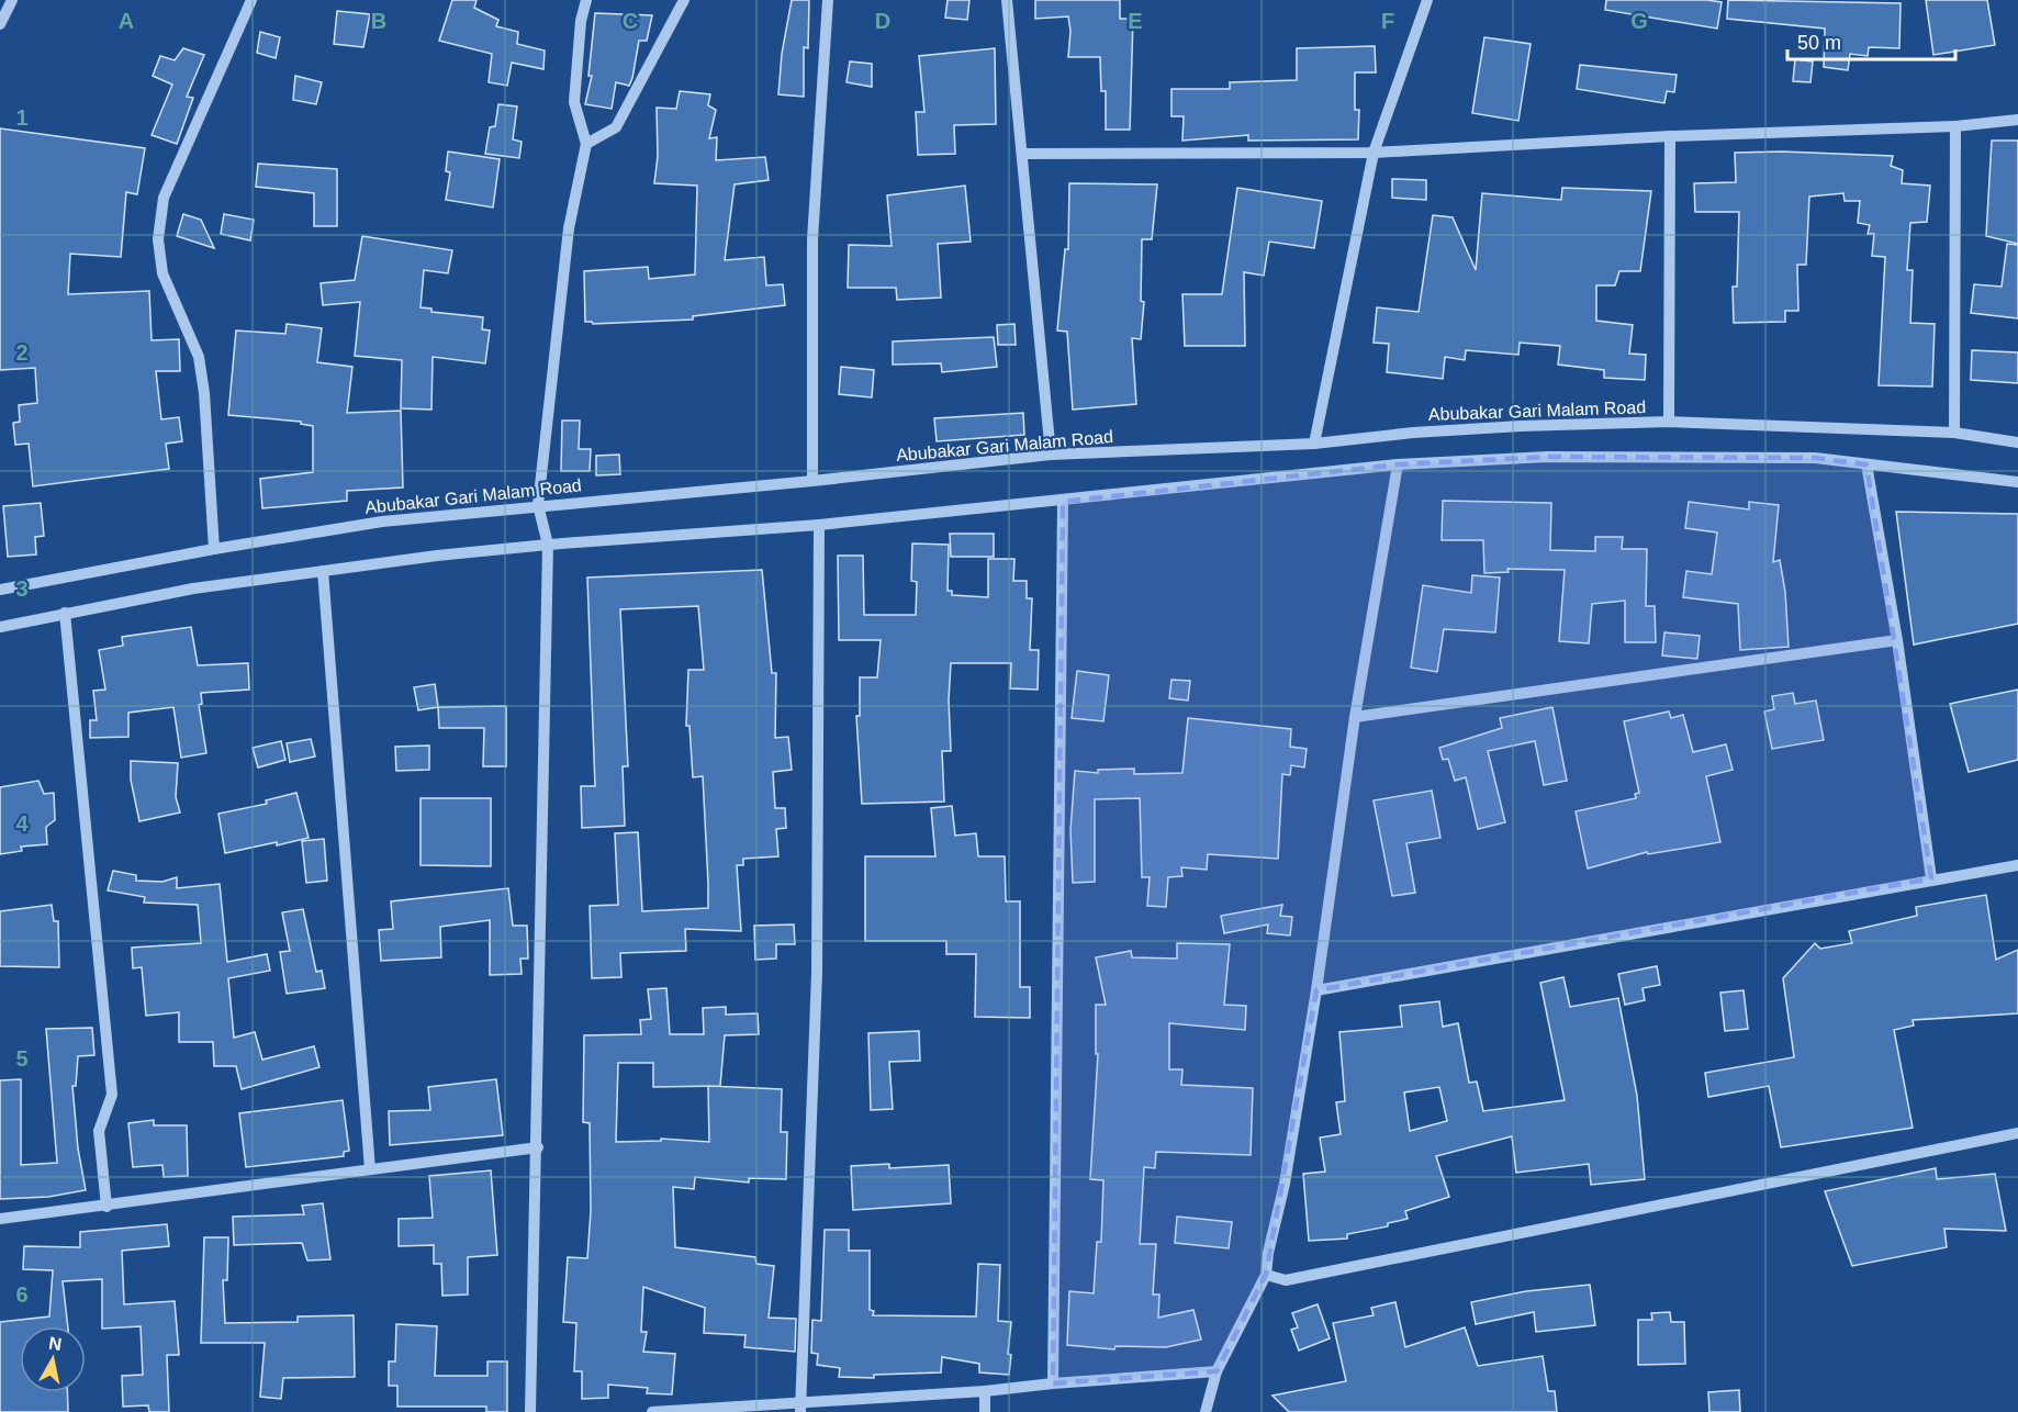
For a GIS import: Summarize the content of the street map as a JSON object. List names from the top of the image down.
{
  "streets": {
    "street": ["Abubakar Gari Malam Road"]
  },
  "scale_bar": "50 m",
  "north": "top",
  "grid": {
    "columns": [
      "A",
      "B",
      "C",
      "D",
      "E",
      "F",
      "G"
    ],
    "rows": [
      "1",
      "2",
      "3",
      "4",
      "5",
      "6"
    ]
  }
}
